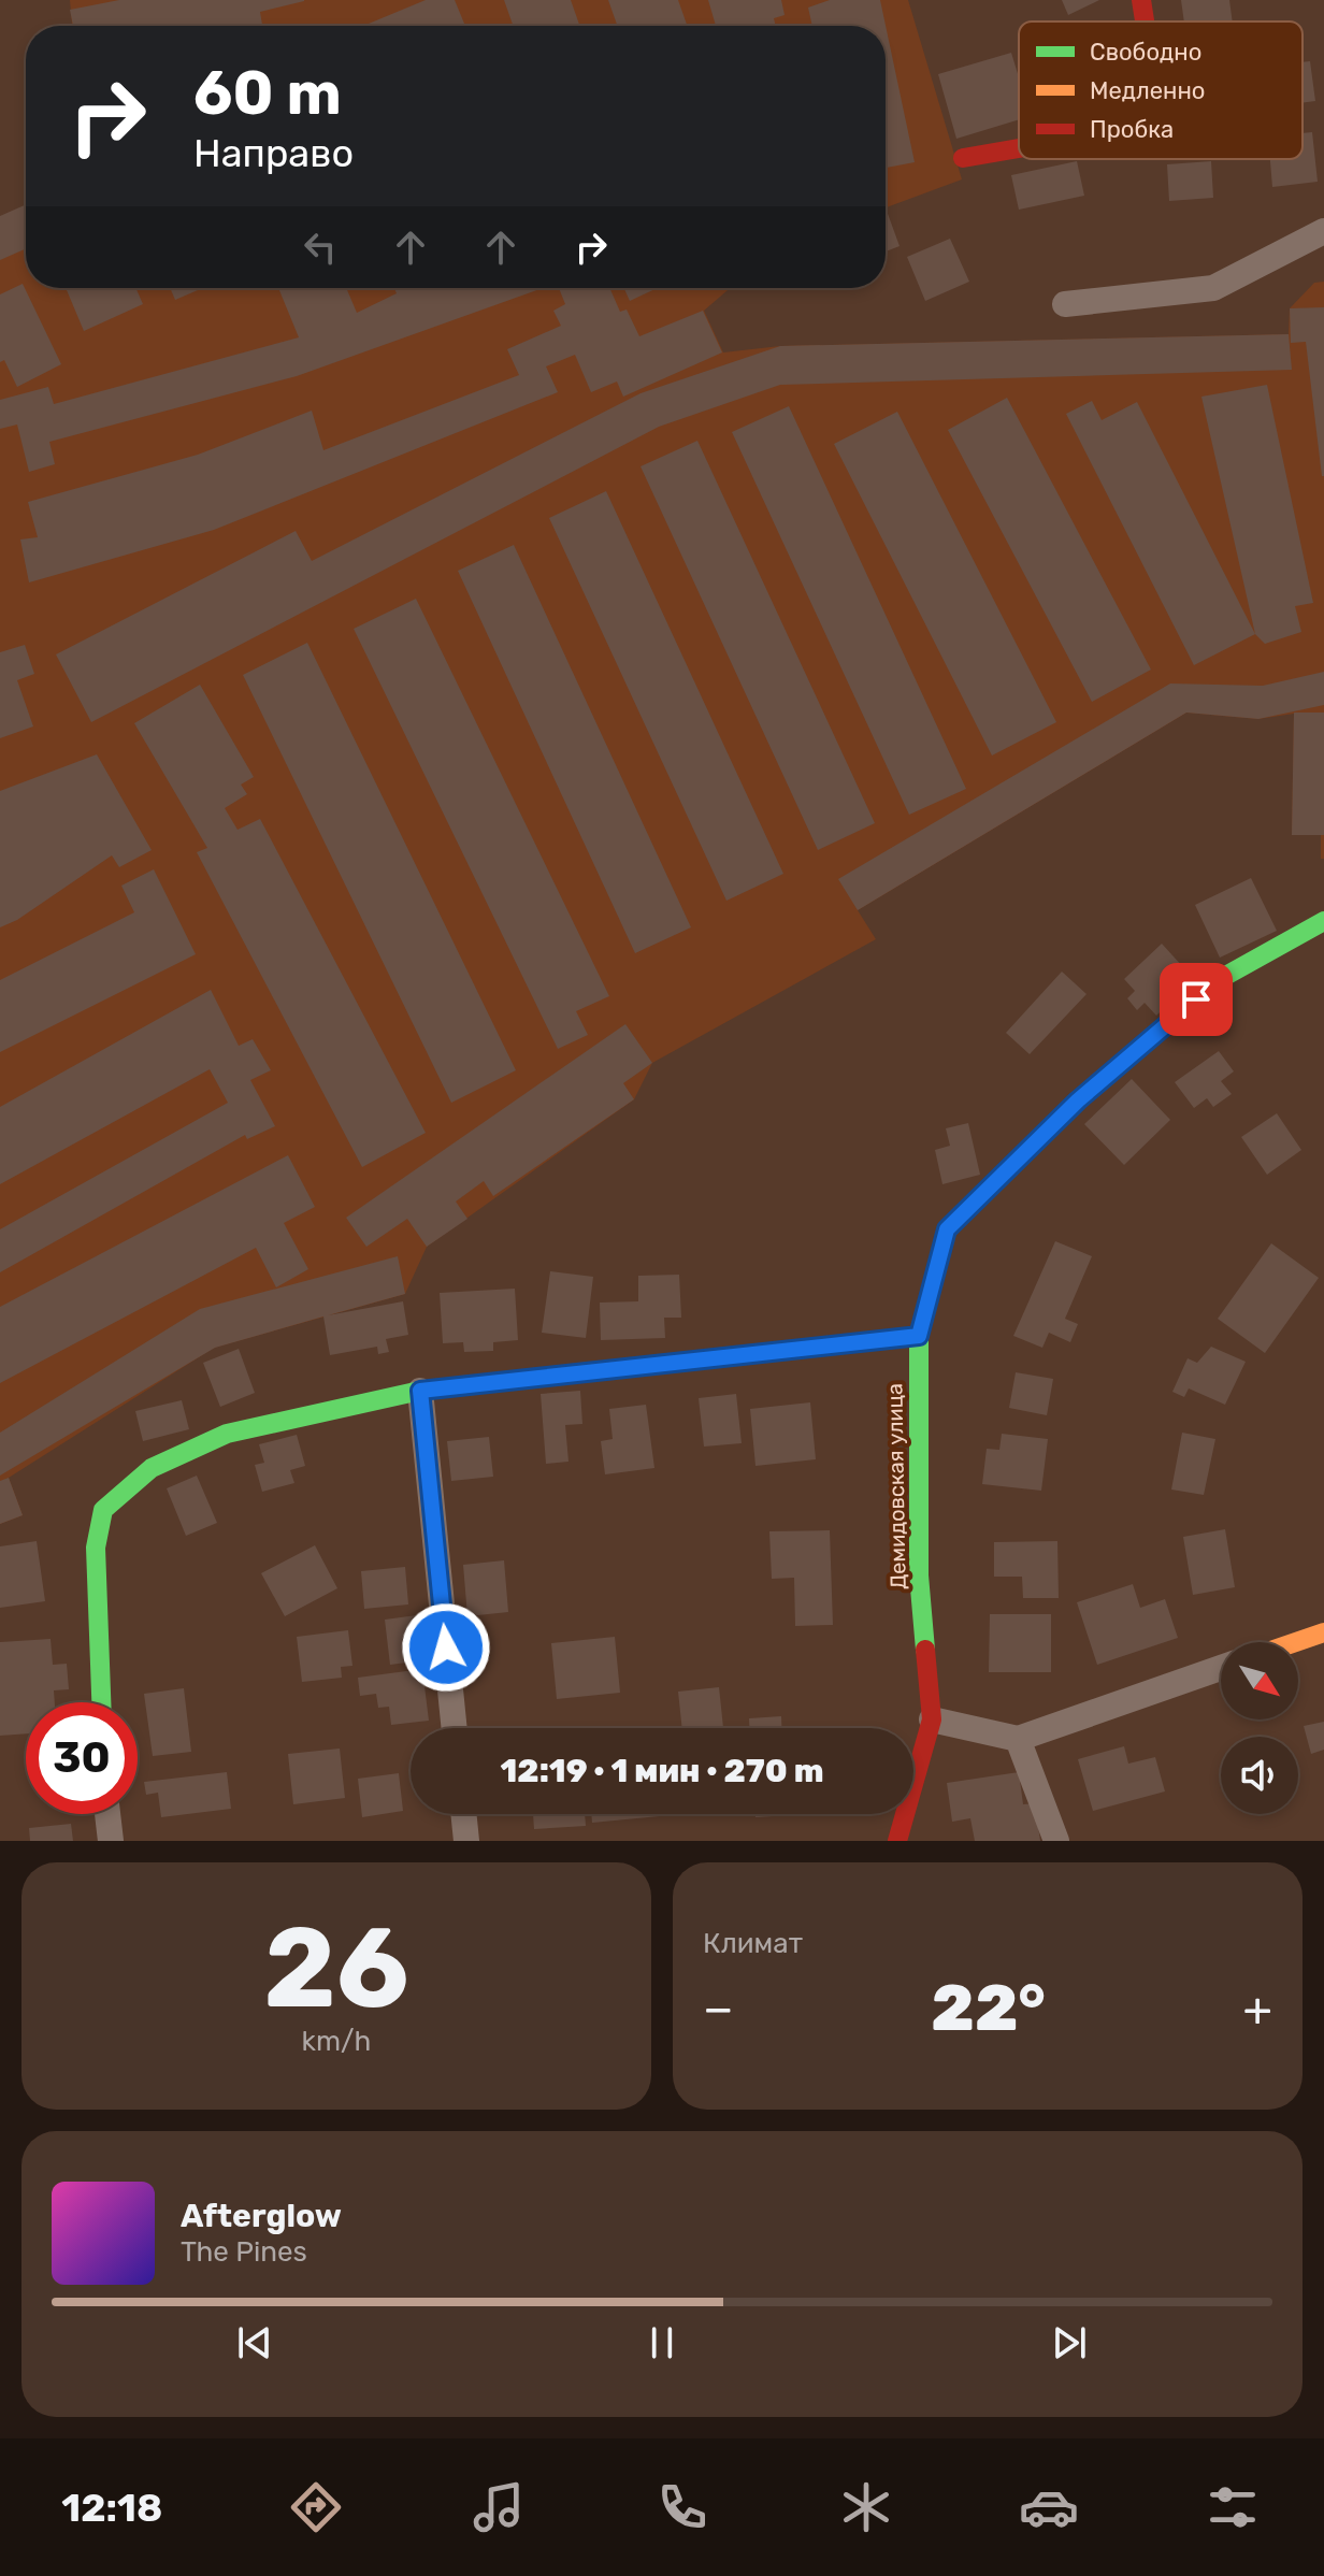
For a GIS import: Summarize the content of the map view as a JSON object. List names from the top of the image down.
{
  "streets": {
    "street": ["Демидовская улица"]
  },
  "legend": ["Свободно", "Медленно", "Пробка"],
  "north": "bottom right",
  "page": {
    "turn": ["60 m", "Направо"],
    "limit": "30",
    "trip": "12:19 · 1 мин · 270 m",
    "tile": [
      ["26", "km/h"],
      "Климат"
    ],
    "heat": ["−", "22°", "+"],
    "song": ["Afterglow", "The Pines"],
    "tabs": "12:18"
  }
}
